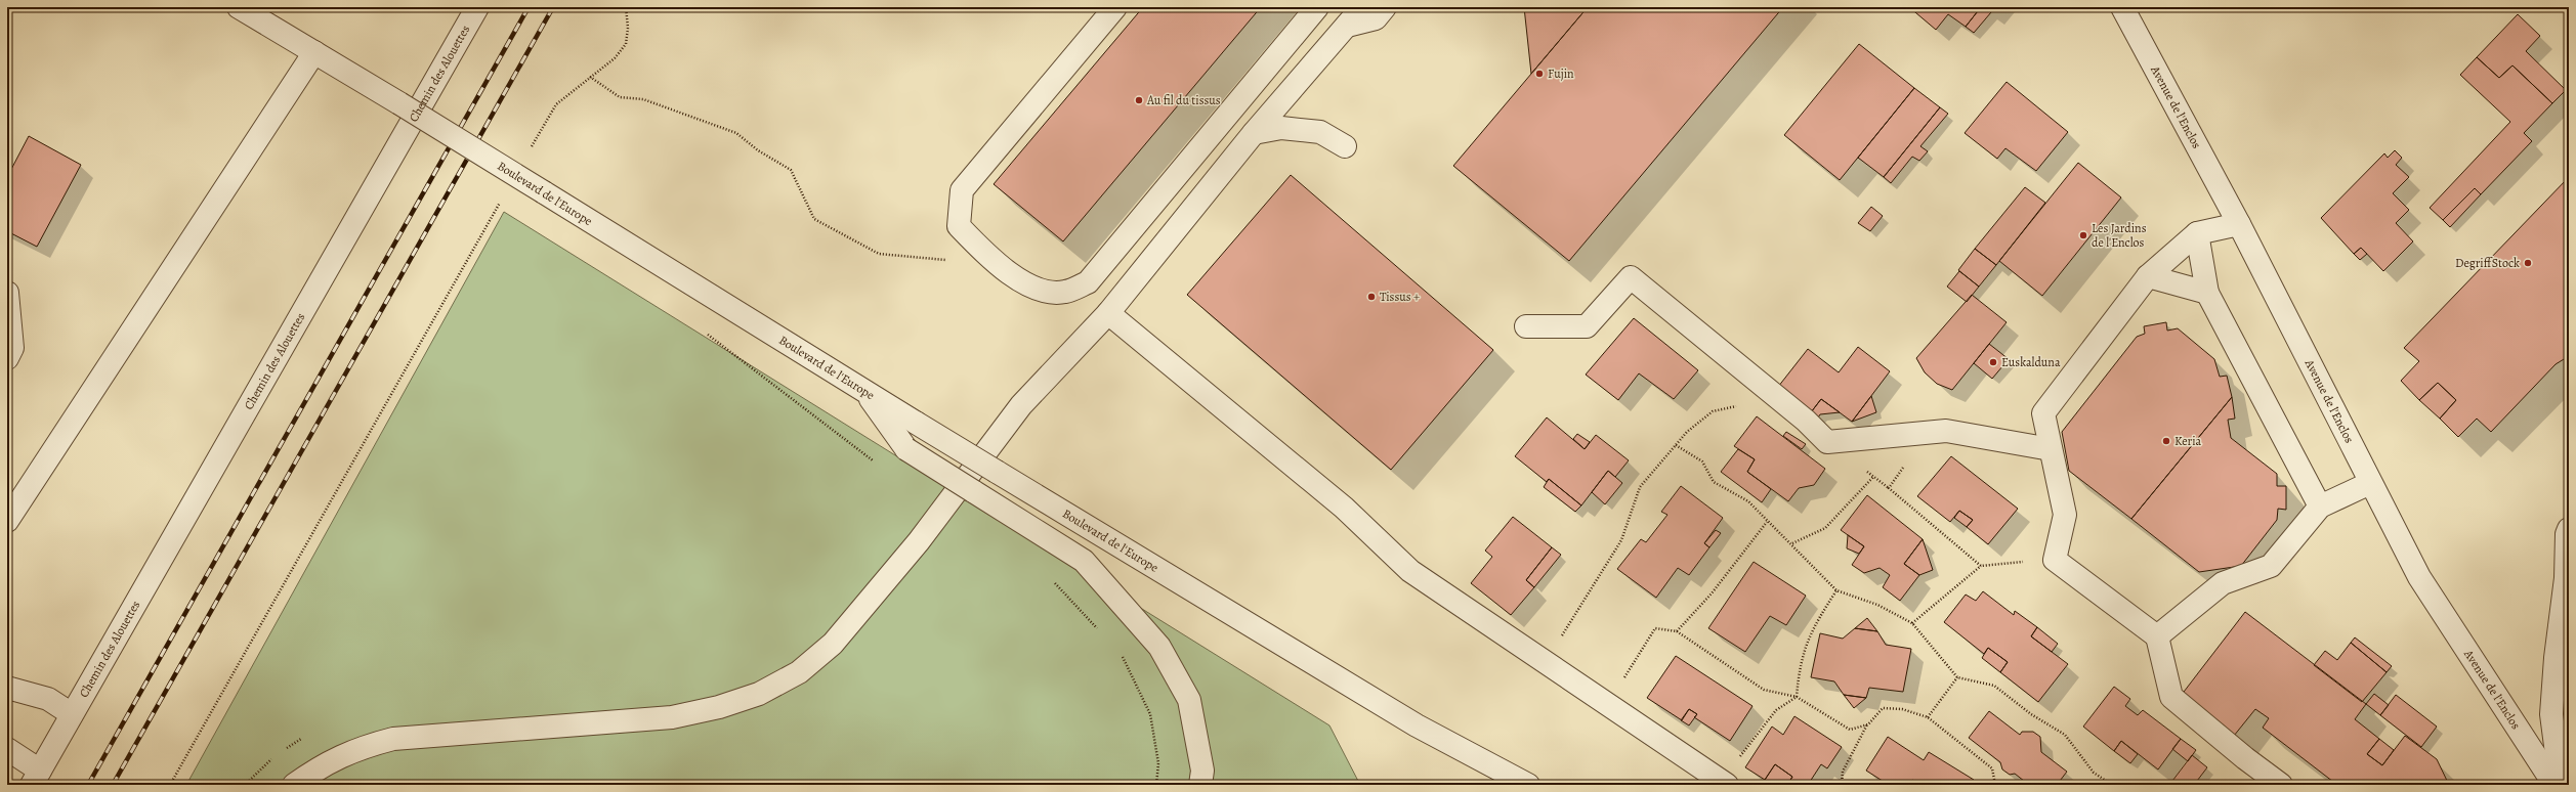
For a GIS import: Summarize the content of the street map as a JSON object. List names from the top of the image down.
{
  "streets": {
    "street": ["Chemin des Alouettes", "Avenue de l'Enclos", "Boulevard de l'Europe"]
  },
  "places": [
    "Fujin",
    "Au fil du tissus",
    "Les Jardins de l'Enclos",
    "DegriffStock",
    "Tissus +",
    "Euskalduna",
    "Keria"
  ]
}
